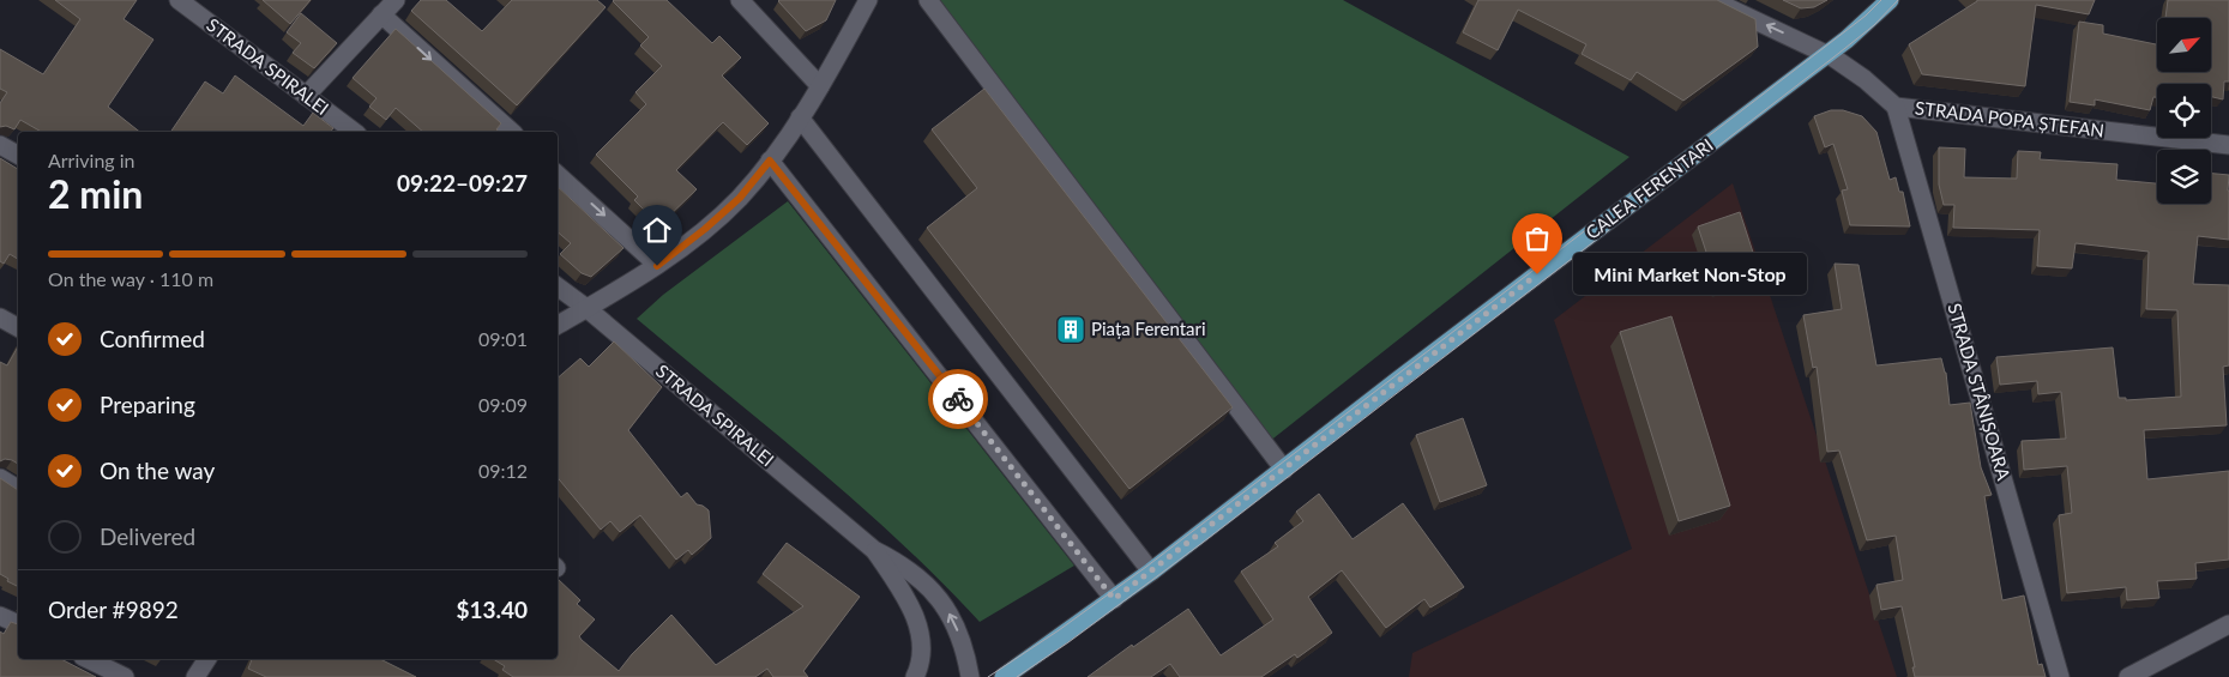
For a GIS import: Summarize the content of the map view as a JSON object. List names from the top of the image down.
{
  "streets": {
    "main road": ["CALEA FERENTARI"],
    "street": ["STRADA SPIRALEI", "STRADA POPA ȘTEFAN", "STRADA STÂNIȘOARA"]
  },
  "crossings": [
    ["STRADA POPA ȘTEFAN", "CALEA FERENTARI"],
    ["STRADA POPA ȘTEFAN", "STRADA STÂNIȘOARA"]
  ],
  "places": {
    "other": ["Mini Market Non-Stop"],
    "building": ["Piața Ferentari"]
  },
  "north": "top right",
  "page": {
    "heading": ["2 min", "Arriving in", "09:22–09:27"],
    "panel": ["Order #9892", "$13.40"],
    "bar": "On the way · 110 m",
    "bubble": "Mini Market Non-Stop",
    "list": [
      ["Confirmed", "09:01"],
      ["Preparing", "09:09"],
      ["On the way", "09:12"],
      "Delivered"
    ]
  }
}
